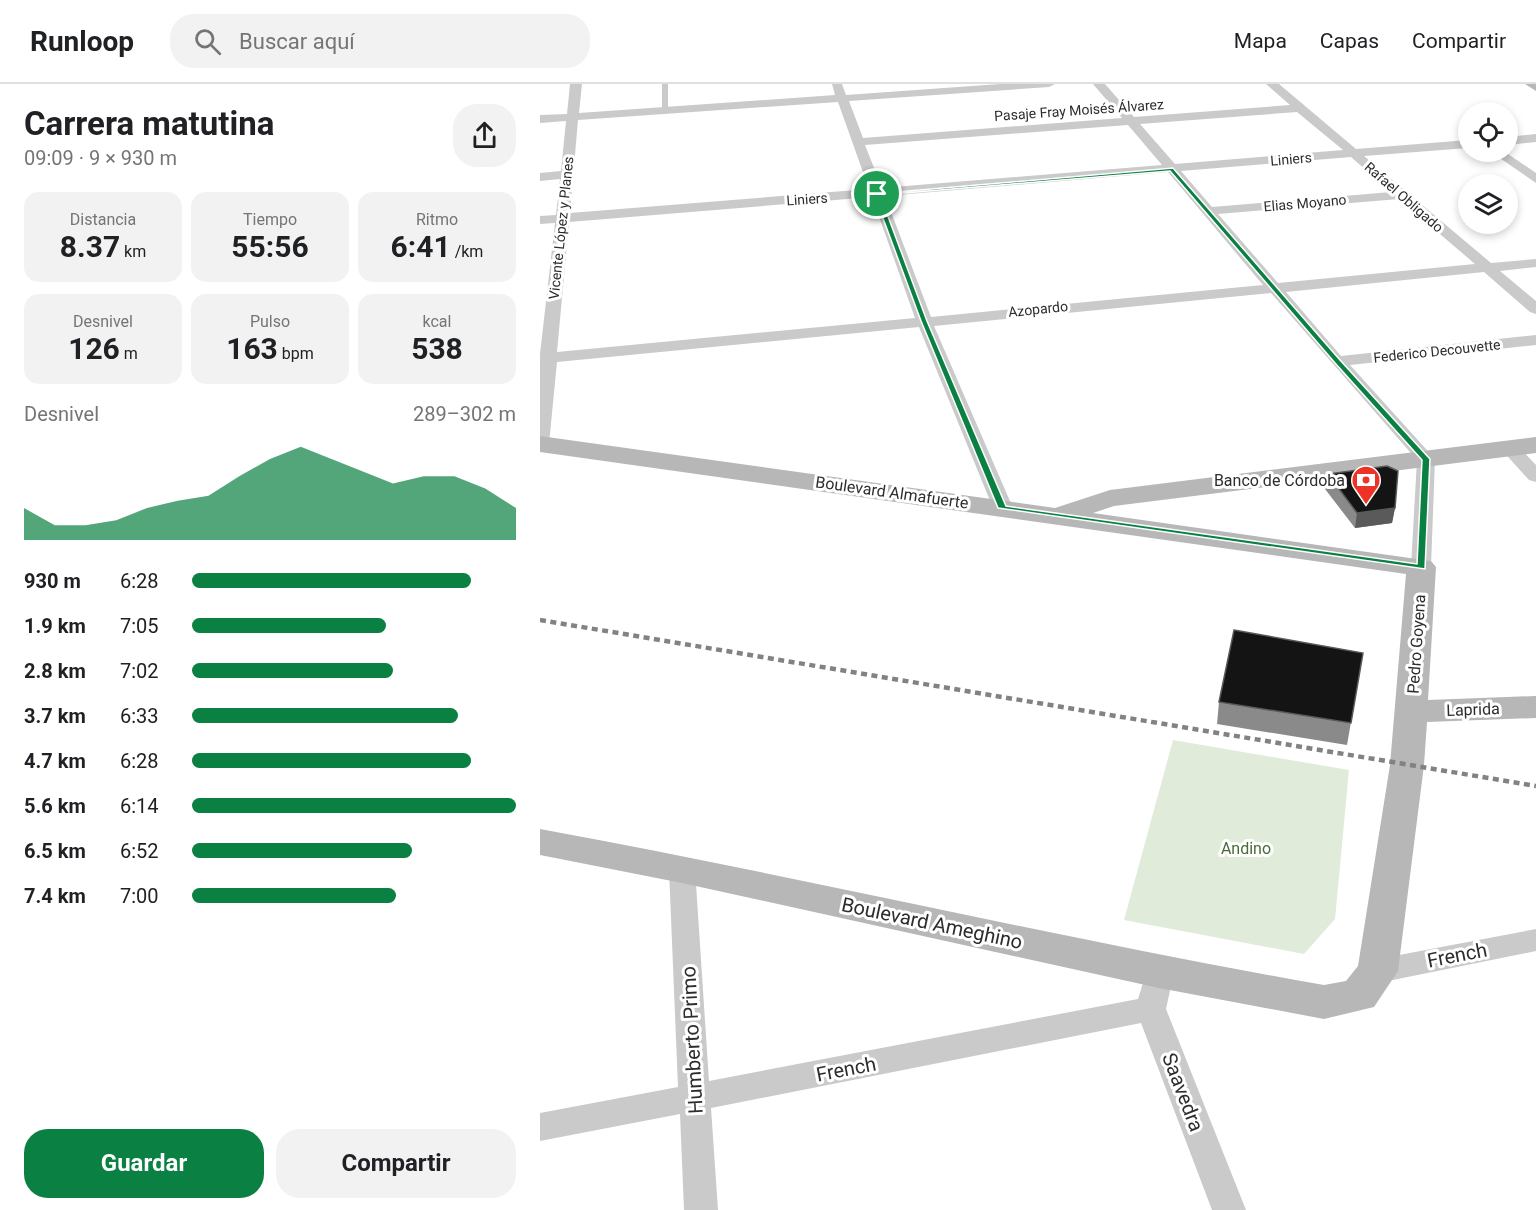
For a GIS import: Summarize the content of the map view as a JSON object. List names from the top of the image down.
{
  "streets": {
    "main road": [
      "Boulevard Almafuerte",
      "Pedro Goyena",
      "Laprida",
      "Boulevard Ameghino"
    ],
    "street": [
      "Pasaje Fray Moisés Álvarez",
      "Liniers",
      "Rafael Obligado",
      "Elias Moyano",
      "Vicente López y Planes",
      "Azopardo",
      "Federico Decouvette",
      "French",
      "Humberto Primo",
      "Saavedra"
    ]
  },
  "crossings": [
    ["Pasaje Fray Moisés Álvarez", "Rafael Obligado"],
    ["Liniers", "Rafael Obligado"],
    ["Liniers", "Vicente López y Planes"],
    ["Rafael Obligado", "Elias Moyano"],
    ["Rafael Obligado", "Azopardo"],
    ["Vicente López y Planes", "Azopardo"],
    ["Vicente López y Planes", "Boulevard Almafuerte"],
    ["Boulevard Almafuerte", "Pedro Goyena"],
    ["Pedro Goyena", "Laprida"],
    ["Pedro Goyena", "Boulevard Ameghino"],
    ["Pedro Goyena", "French"],
    ["Boulevard Ameghino", "French"],
    ["Boulevard Ameghino", "Humberto Primo"],
    ["Boulevard Ameghino", "Saavedra"],
    ["French", "Humberto Primo"],
    ["French", "Saavedra"]
  ],
  "parks": ["Andino"],
  "places": {
    "bank": ["Banco de Córdoba"]
  },
  "page": {
    "header": "Runloop",
    "search": "Buscar aquí",
    "nav": ["Mapa", "Capas", "Compartir"],
    "heading": ["Carrera matutina", "09:09 · 9 × 930 m"],
    "stats": [
      ["Distancia", "8.37 km"],
      ["Tiempo", "55:56"],
      ["Ritmo", "6:41 /km"],
      ["Desnivel", "126 m"],
      ["Pulso", "163 bpm"],
      ["kcal", "538"]
    ],
    "chart": ["Desnivel", "289–302 m"],
    "list": [
      {
        "name": "930 m",
        "note": "6:28"
      },
      {
        "name": "1.9 km",
        "note": "7:05"
      },
      {
        "name": "2.8 km",
        "note": "7:02"
      },
      {
        "name": "3.7 km",
        "note": "6:33"
      },
      {
        "name": "4.7 km",
        "note": "6:28"
      },
      {
        "name": "5.6 km",
        "note": "6:14"
      },
      {
        "name": "6.5 km",
        "note": "6:52"
      },
      {
        "name": "7.4 km",
        "note": "7:00"
      }
    ],
    "buttons": ["Guardar", "Compartir"]
  }
}
